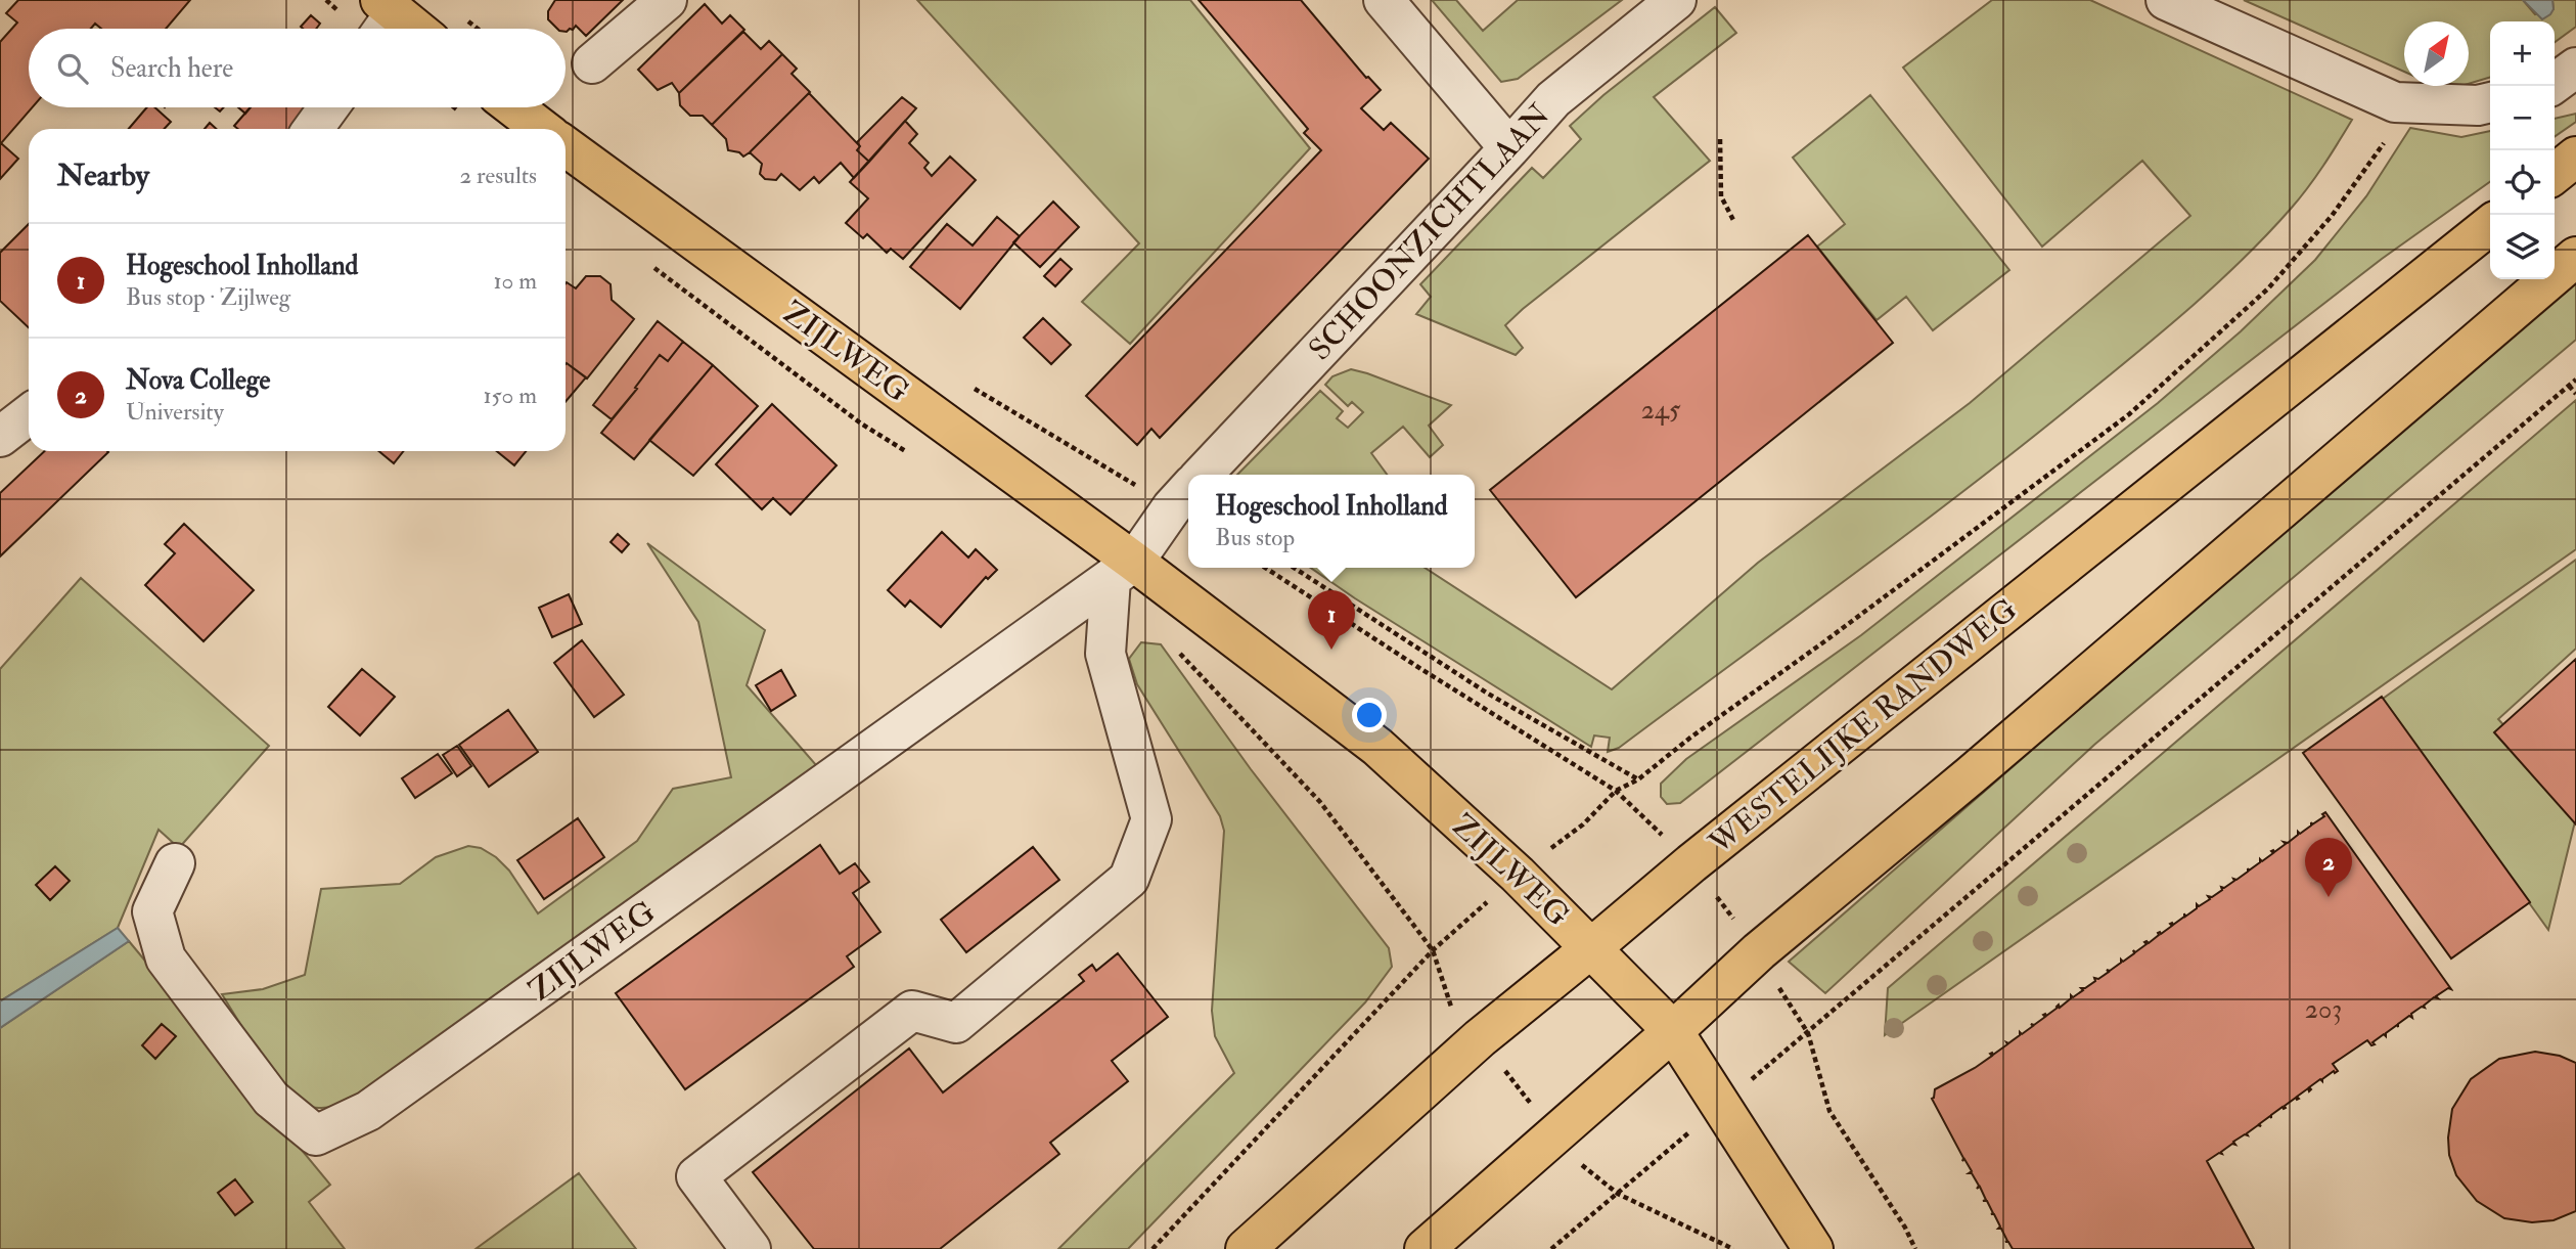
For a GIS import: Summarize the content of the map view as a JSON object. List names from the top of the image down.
{
  "streets": {
    "main road": ["ZIJLWEG", "WESTELIJKE RANDWEG"],
    "street": ["SCHOONZICHTLAAN"]
  },
  "crossings": [
    ["SCHOONZICHTLAAN", "ZIJLWEG"],
    ["ZIJLWEG", "WESTELIJKE RANDWEG"]
  ],
  "house_numbers": ["245", "203"],
  "north": "top right",
  "page": {
    "map_buttons": ["+", "−"],
    "search": "Search here",
    "heading": ["Nearby", "2 results"],
    "list": [
      {
        "mark": "1",
        "name": "Hogeschool Inholland",
        "note": "Bus stop · Zijlweg",
        "value": "10 m"
      },
      {
        "mark": "2",
        "name": "Nova College",
        "note": "University",
        "value": "150 m"
      }
    ],
    "popup": ["Hogeschool Inholland", "Bus stop"],
    "pins": ["1", "2"]
  }
}
